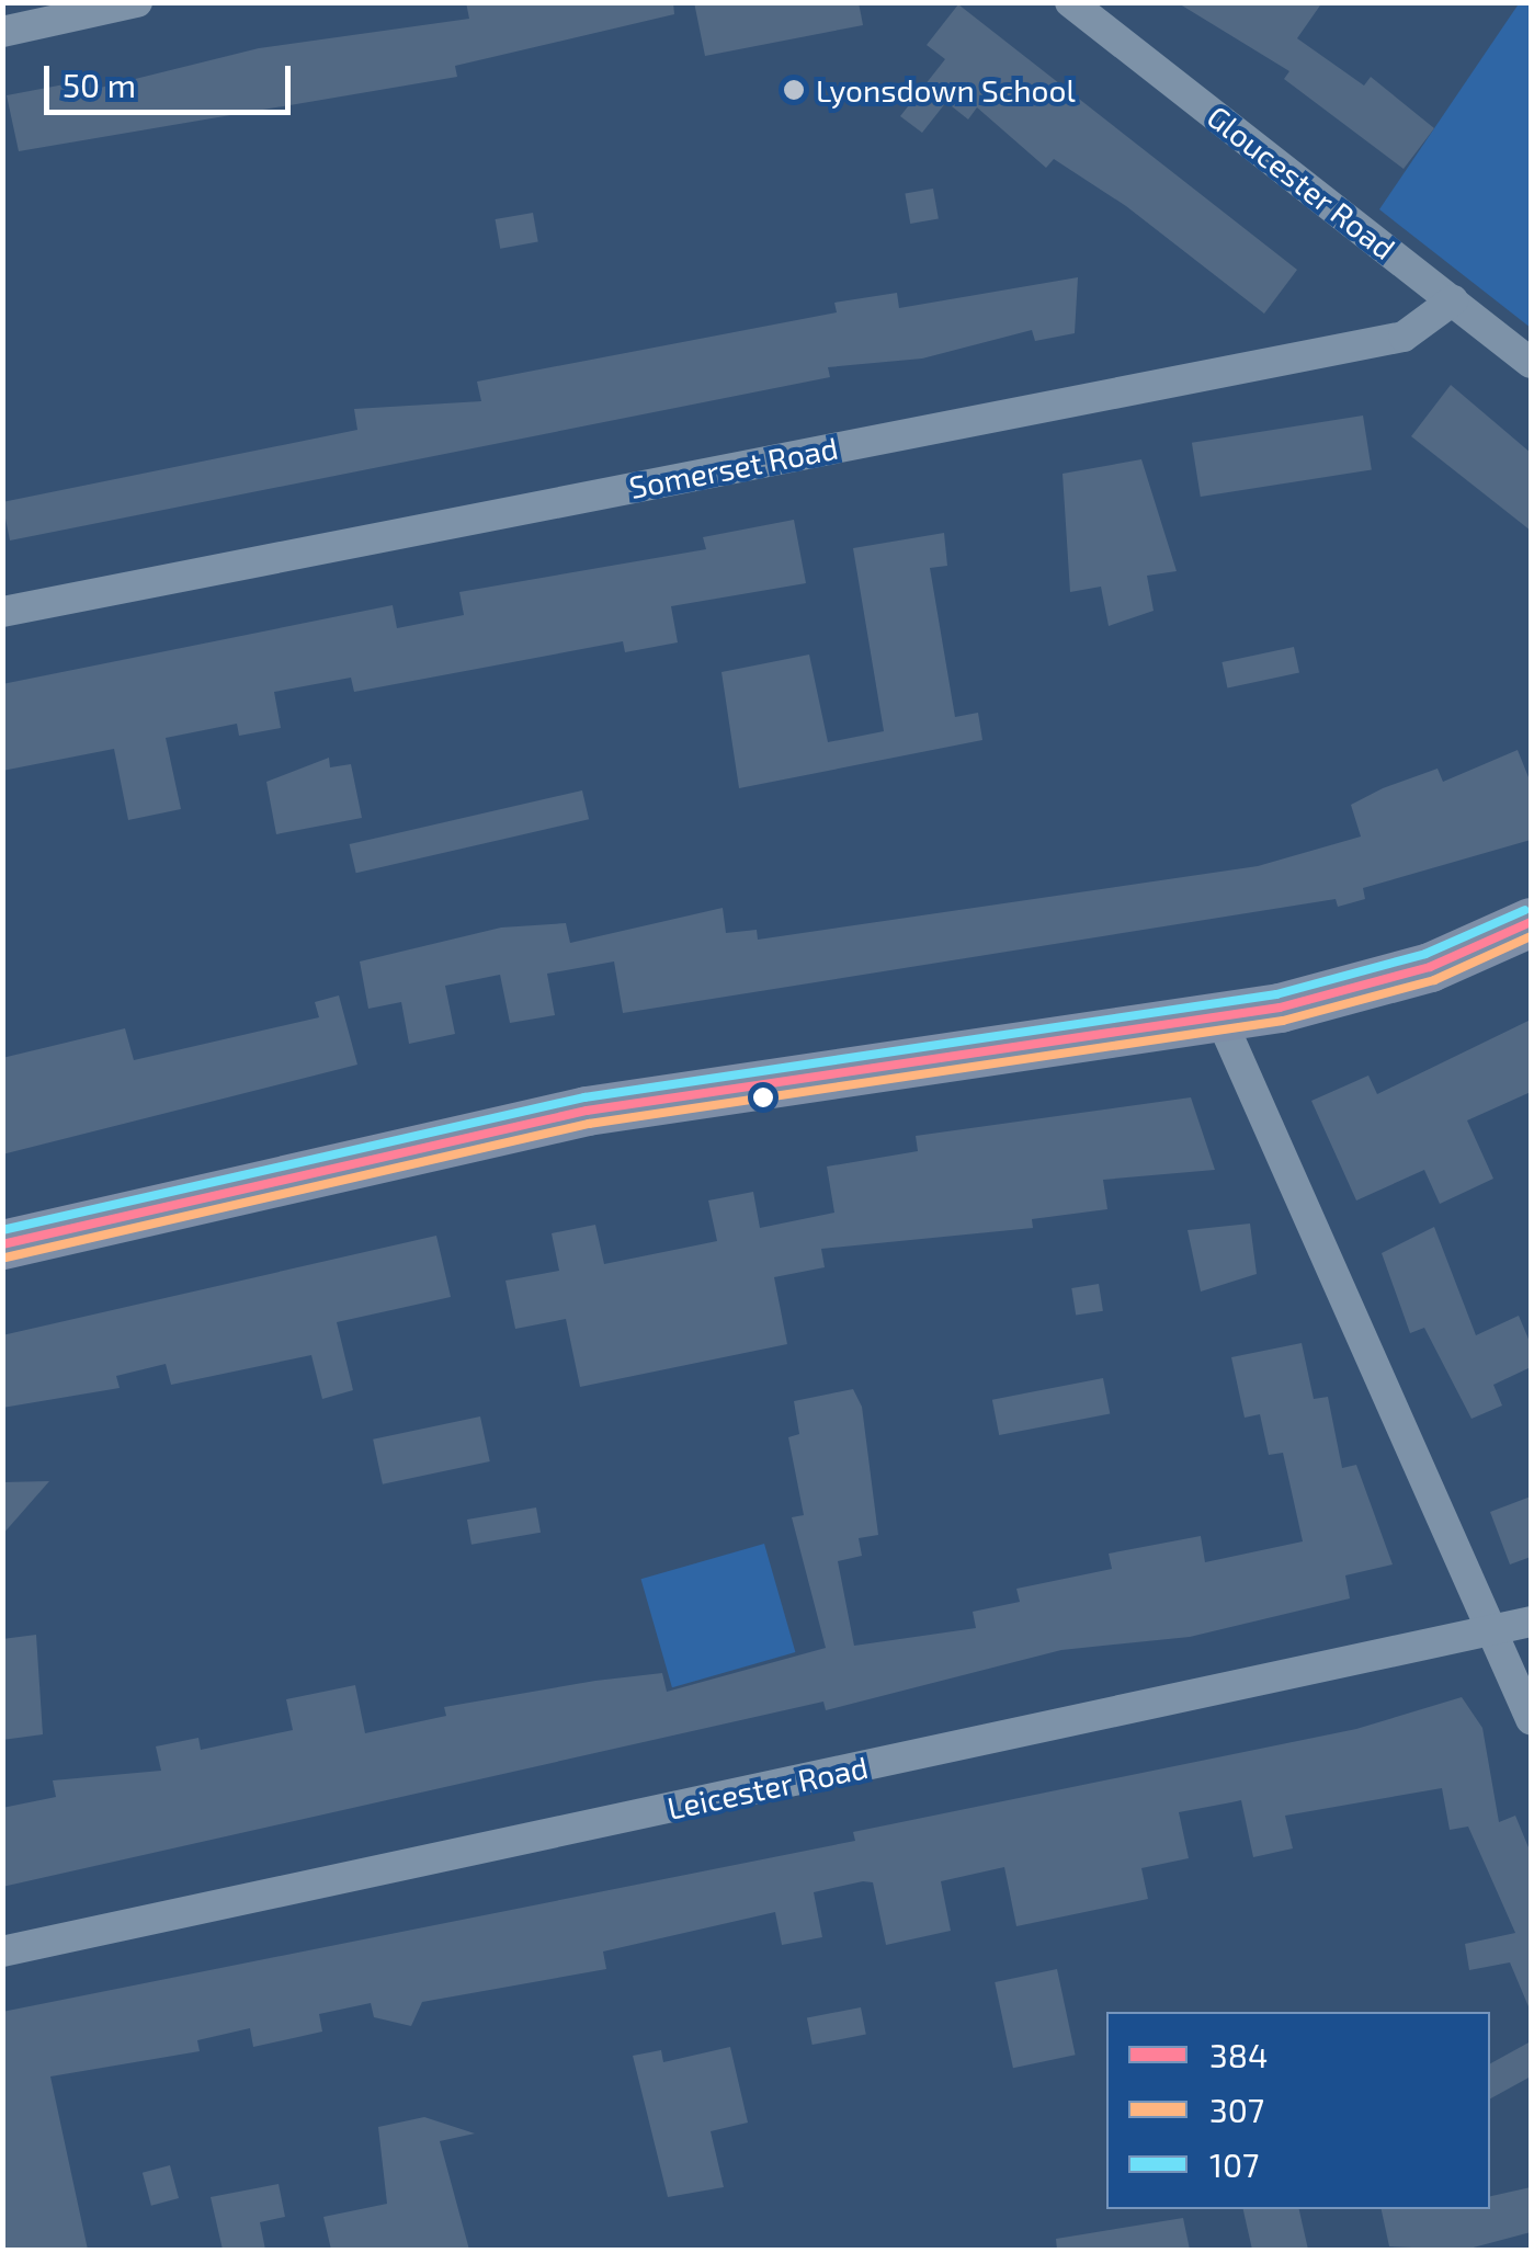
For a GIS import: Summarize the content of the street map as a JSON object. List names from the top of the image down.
{
  "streets": {
    "street": ["Gloucester Road", "Somerset Road", "Leicester Road"]
  },
  "crossings": [
    ["Gloucester Road", "Somerset Road"]
  ],
  "places": ["Lyonsdown School"],
  "lines": ["transit line 107", "transit line 384", "transit line 307"],
  "legend": ["384", "307", "107"],
  "scale_bar": "50 m"
}
